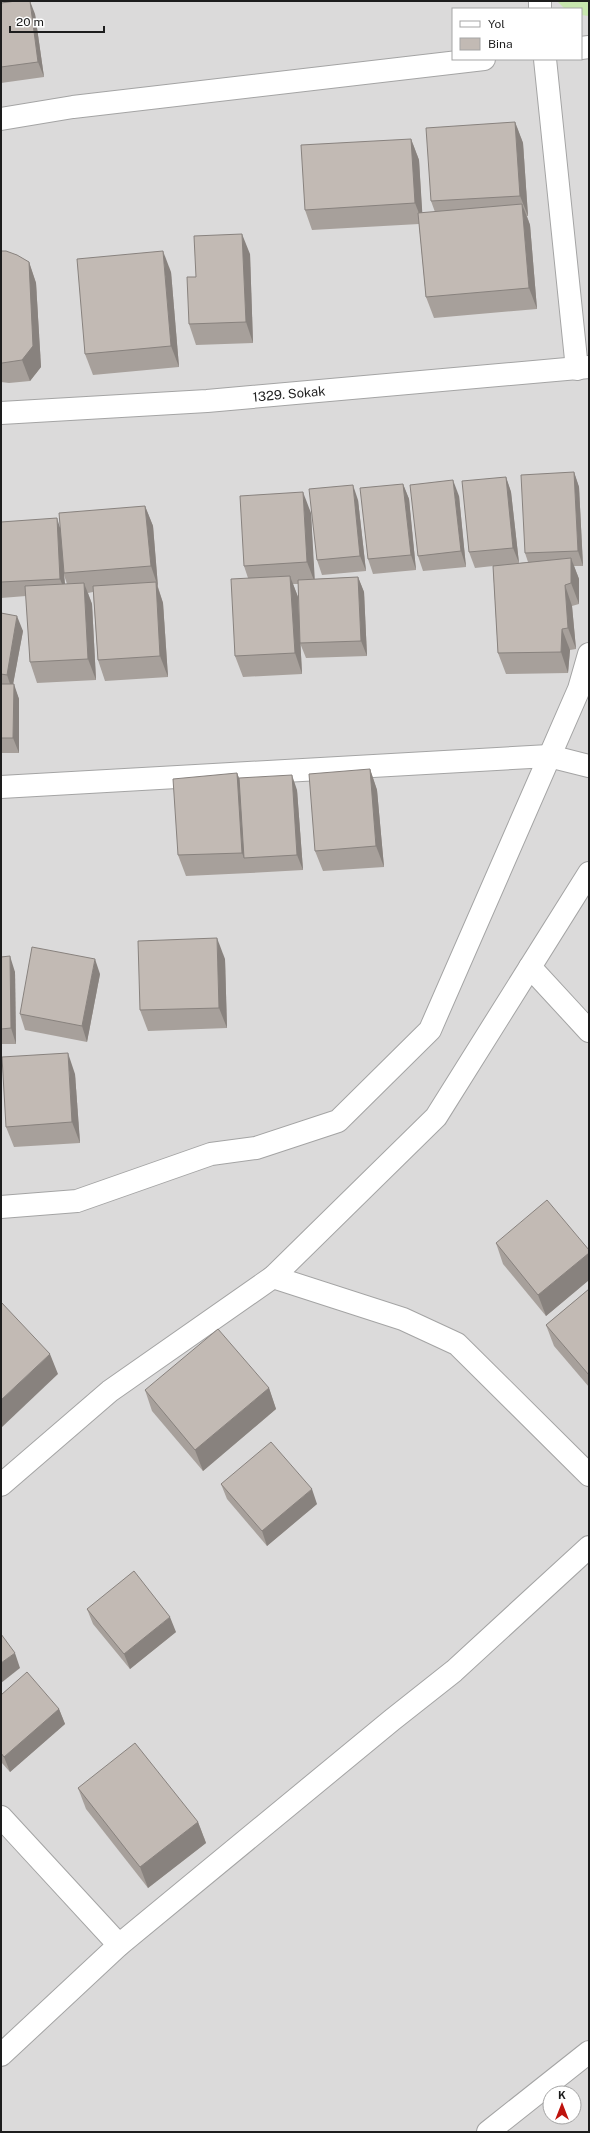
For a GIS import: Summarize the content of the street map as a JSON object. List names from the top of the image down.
{
  "streets": {
    "street": ["1329. Sokak"]
  },
  "legend": ["Yol", "Bina"],
  "scale_bar": "20 m",
  "north": "top"
}
